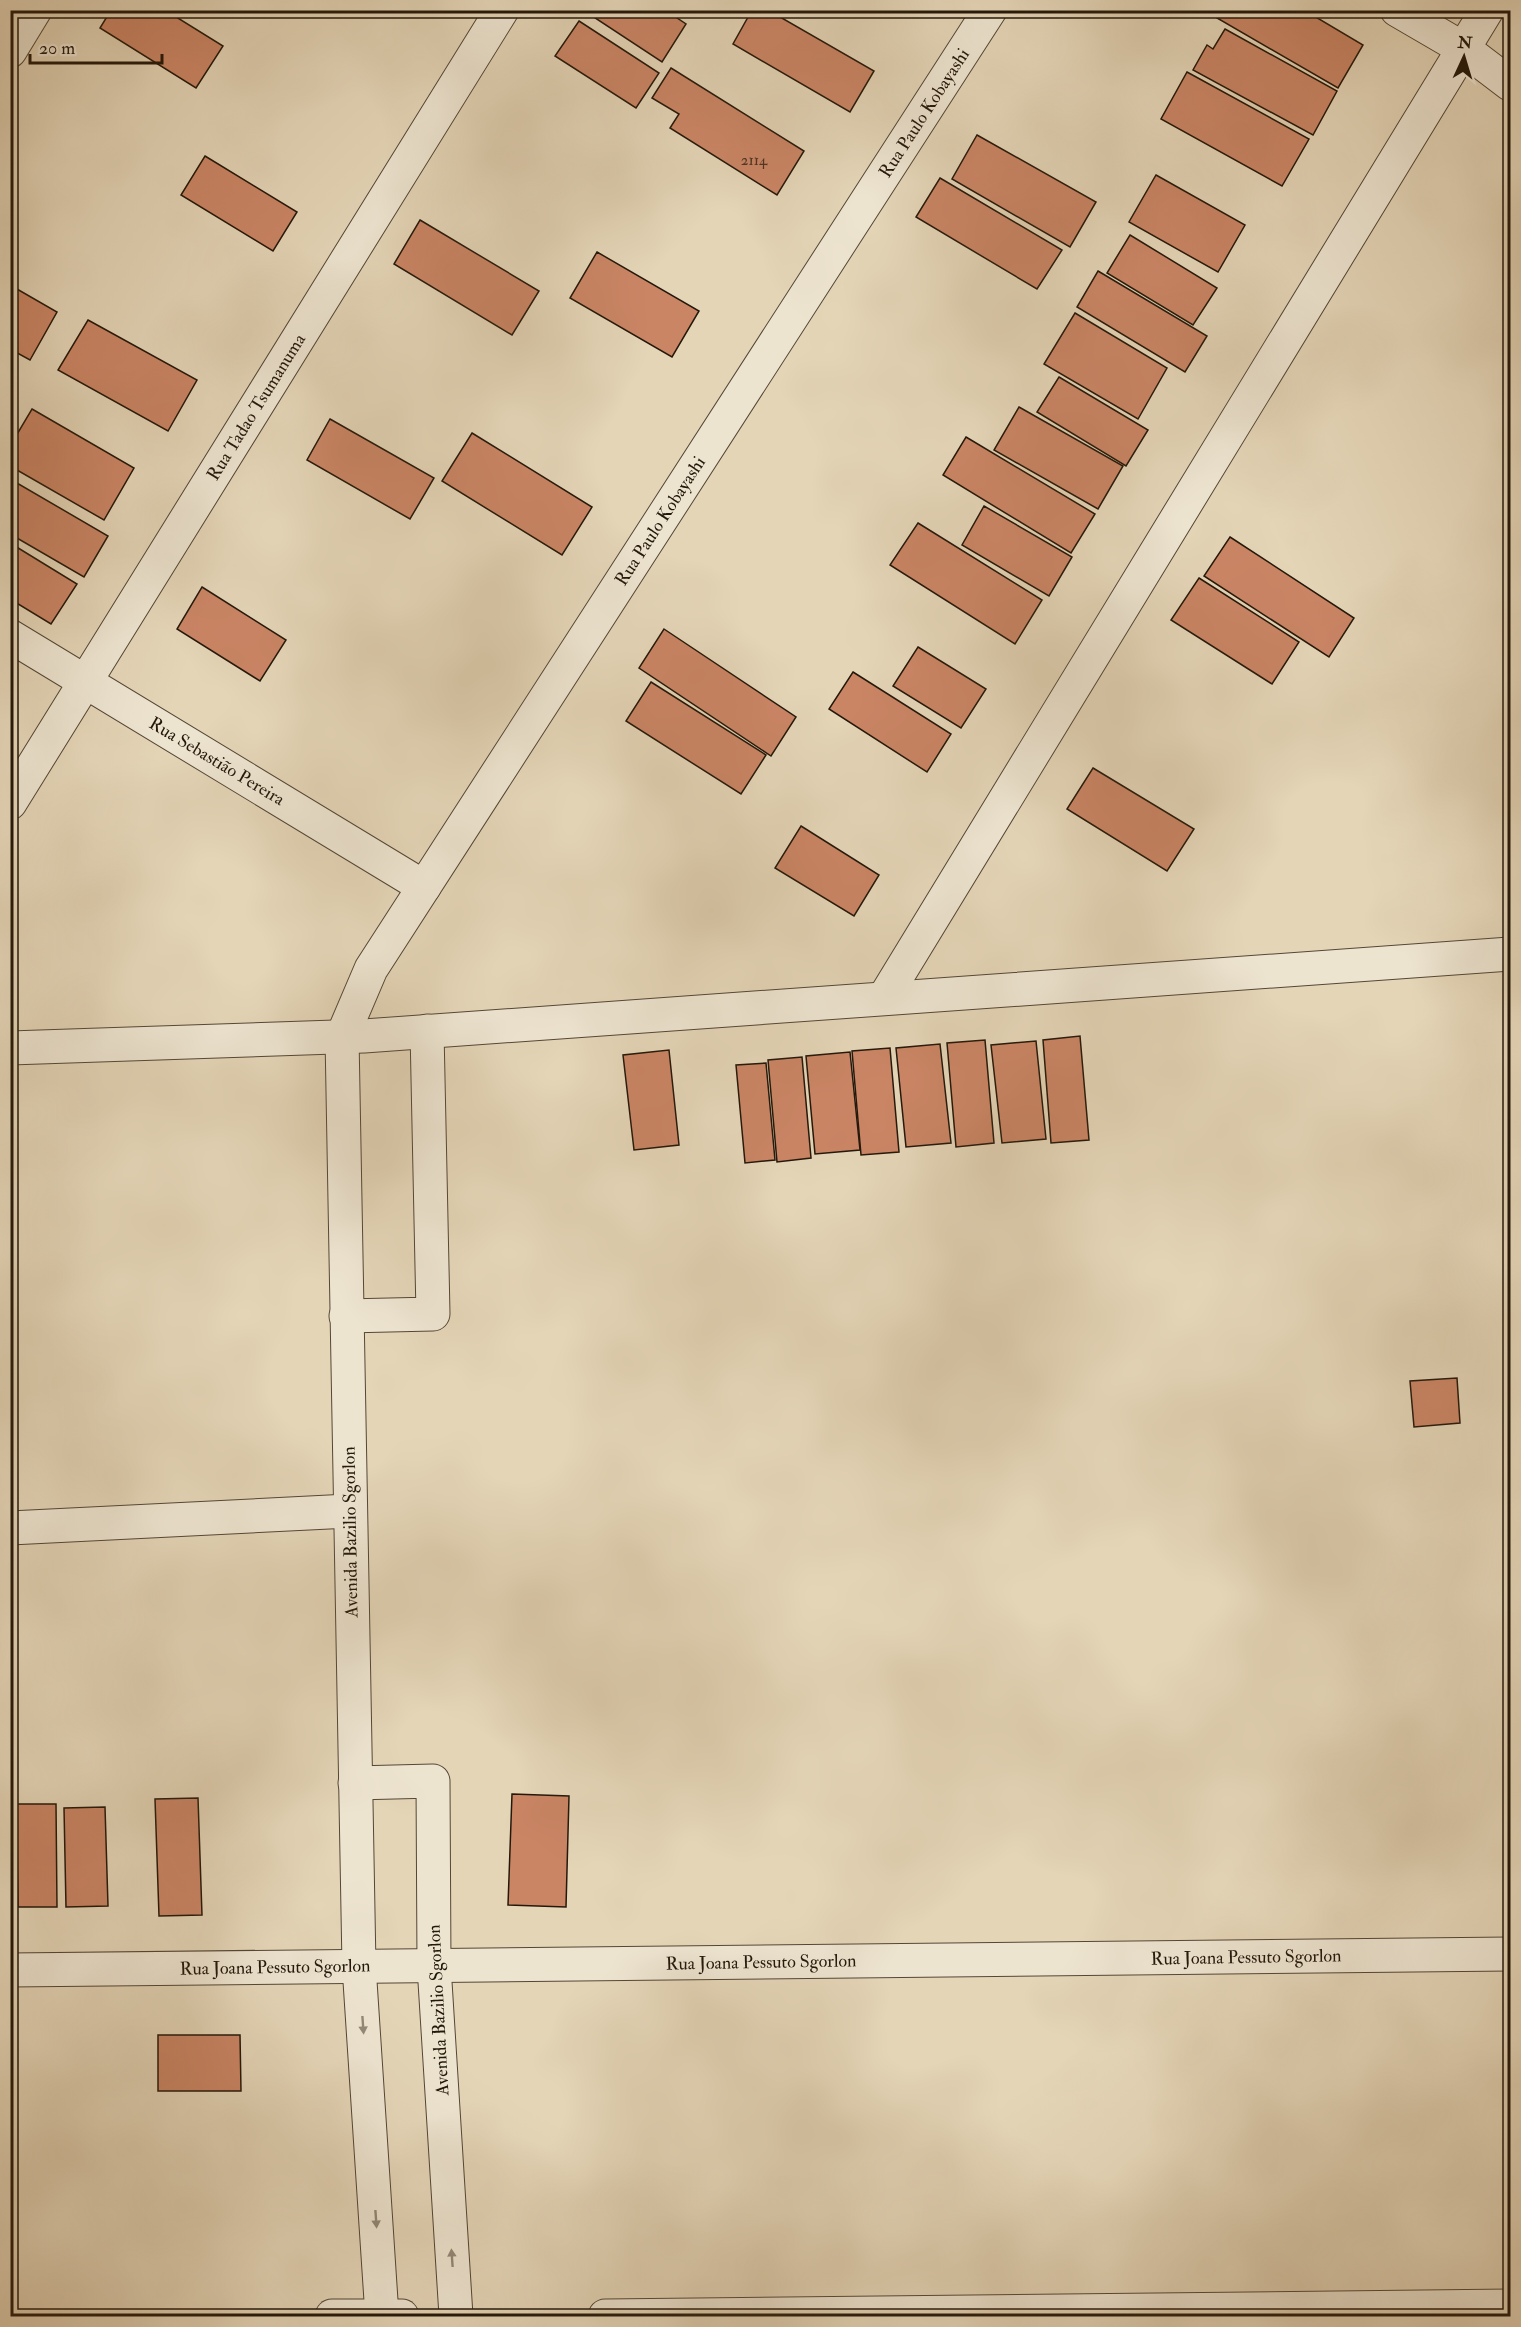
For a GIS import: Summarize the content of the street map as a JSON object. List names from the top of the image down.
{
  "streets": {
    "street": [
      "Rua Paulo Kobayashi",
      "Rua Tadao Tsumanuma",
      "Rua Sebastião Pereira",
      "Avenida Bazilio Sgorlon",
      "Rua Joana Pessuto Sgorlon"
    ]
  },
  "crossings": [
    ["Rua Paulo Kobayashi", "Rua Sebastião Pereira"],
    ["Rua Paulo Kobayashi", "Avenida Bazilio Sgorlon"],
    ["Rua Tadao Tsumanuma", "Rua Sebastião Pereira"],
    ["Avenida Bazilio Sgorlon", "Rua Joana Pessuto Sgorlon"]
  ],
  "house_numbers": ["2114"],
  "scale_bar": "20 m",
  "north": "top"
}
